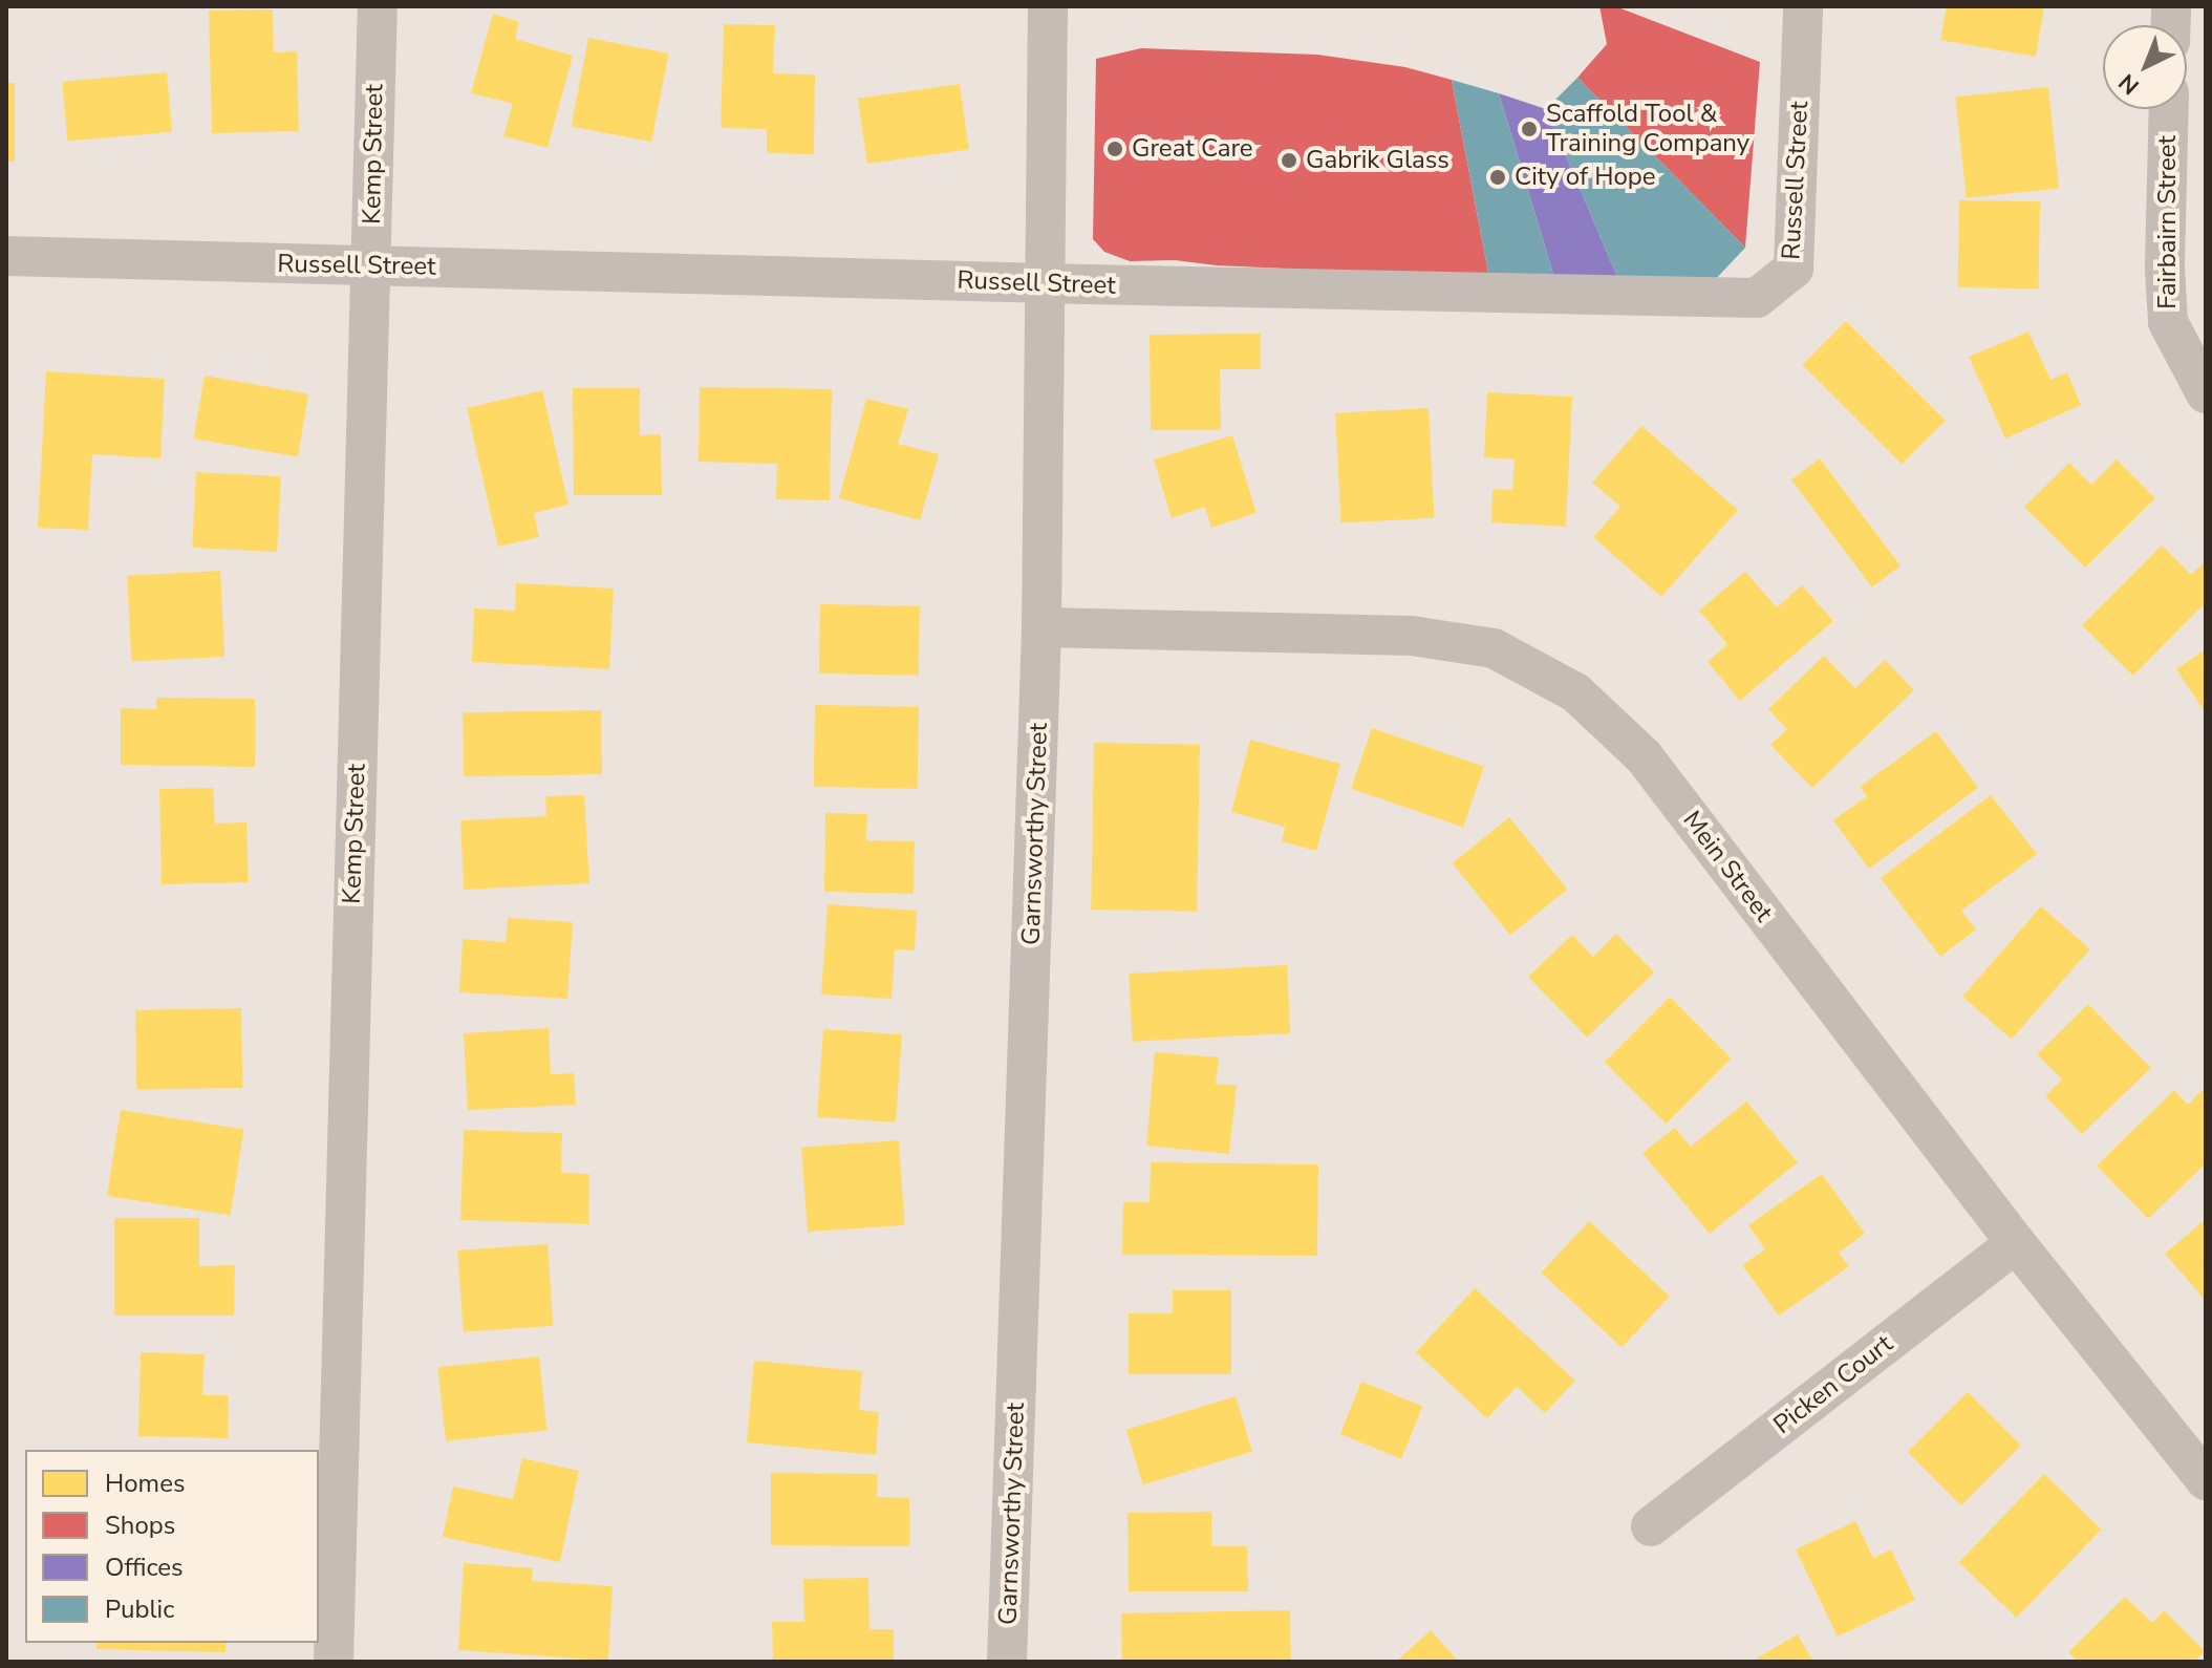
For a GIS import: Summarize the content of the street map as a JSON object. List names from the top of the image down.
{
  "streets": {
    "street": [
      "Kemp Street",
      "Russell Street",
      "Fairbairn Street",
      "Garnsworthy Street",
      "Mein Street",
      "Picken Court"
    ]
  },
  "crossings": [
    ["Kemp Street", "Russell Street"],
    ["Russell Street", "Garnsworthy Street"],
    ["Garnsworthy Street", "Mein Street"],
    ["Mein Street", "Picken Court"]
  ],
  "places": [
    "Scaffold Tool & Training Company",
    "Great Care",
    "Gabrik Glass",
    "City of Hope"
  ],
  "legend": [
    "Homes",
    "Shops",
    "Offices",
    "Public"
  ],
  "north": "bottom left"
}
